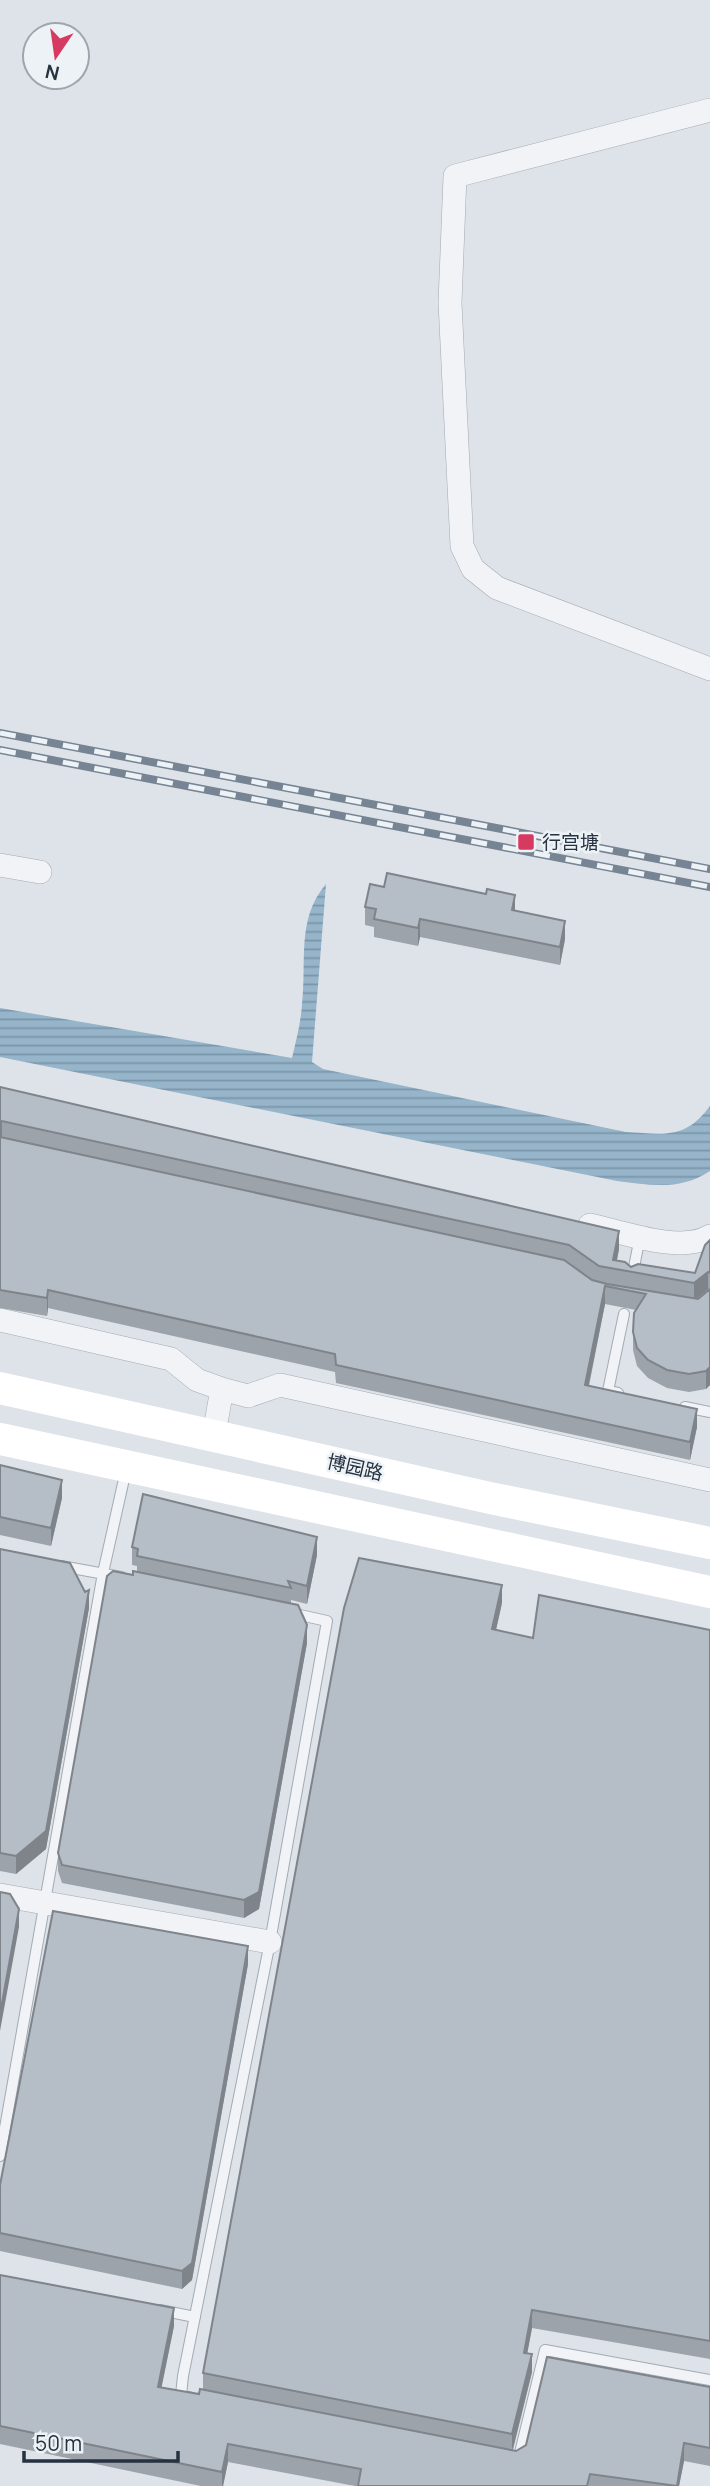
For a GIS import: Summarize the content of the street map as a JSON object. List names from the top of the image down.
{
  "streets": {
    "main road": ["博园路"]
  },
  "places": {
    "transit": ["行宫塘"]
  },
  "scale_bar": "50 m",
  "north": "bottom"
}
